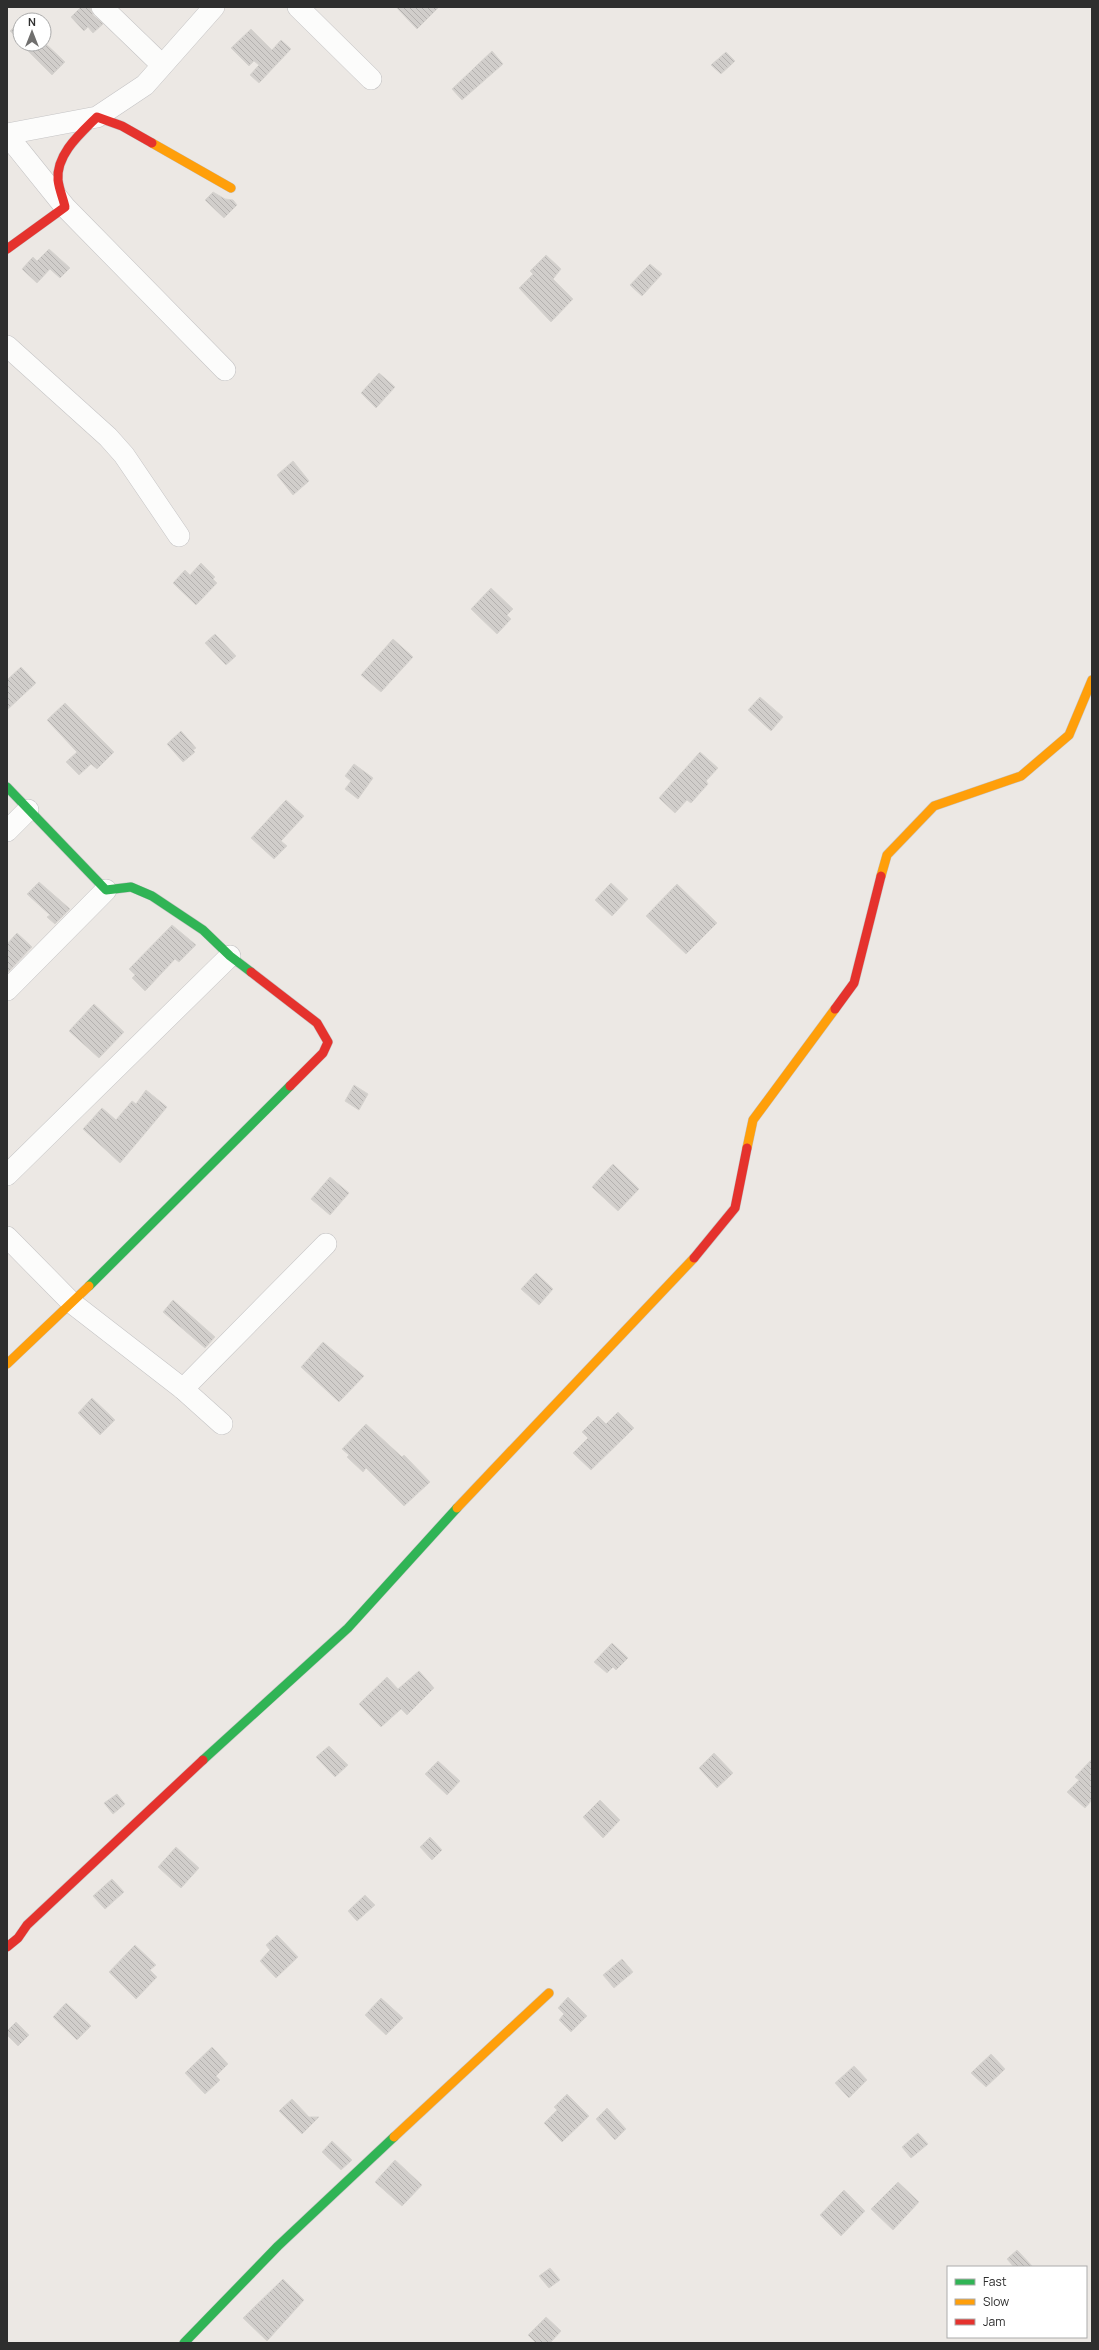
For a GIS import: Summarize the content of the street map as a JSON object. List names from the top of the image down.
{
  "legend": ["Fast", "Slow", "Jam"],
  "north": "top"
}
